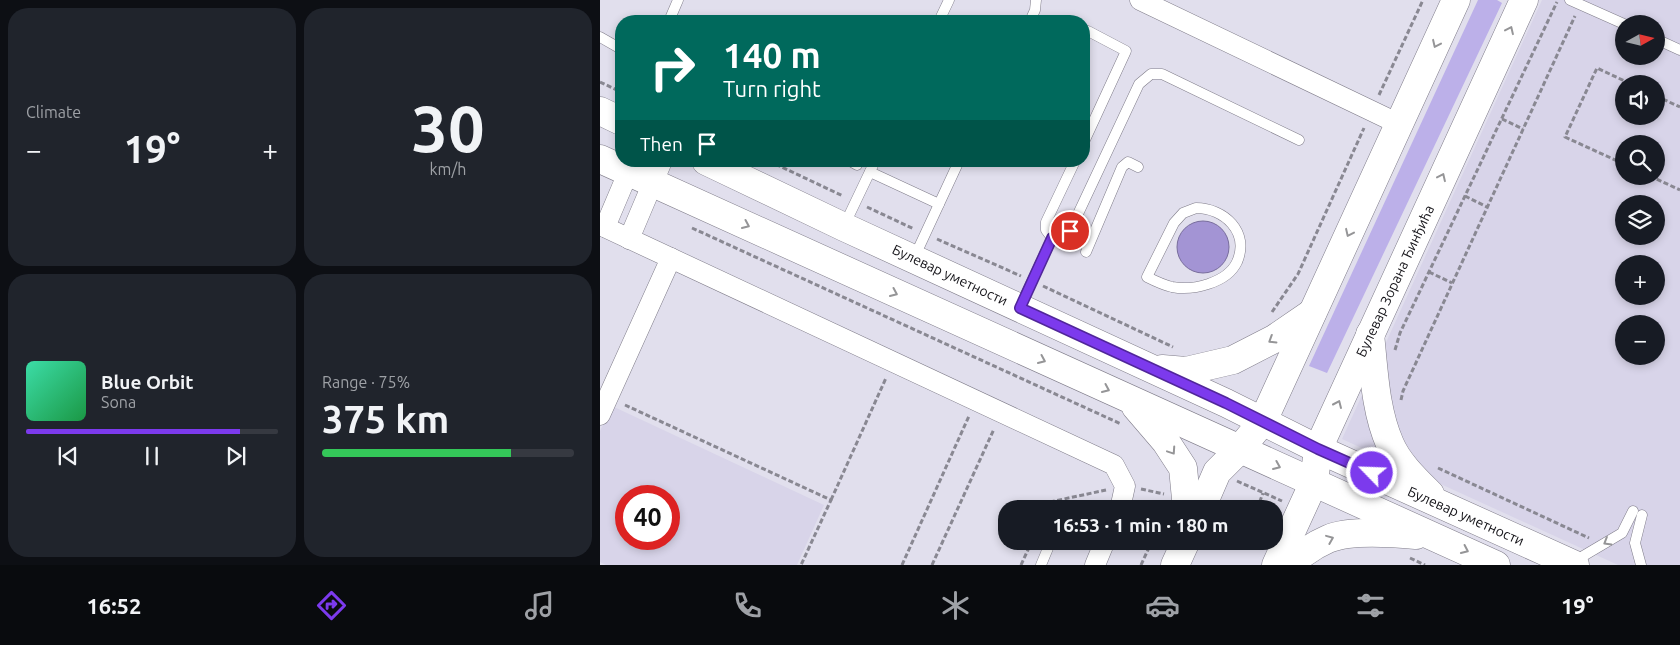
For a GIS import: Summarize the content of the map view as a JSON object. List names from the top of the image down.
{
  "streets": {
    "street": ["Булевар уметности", "Булевар Зорана Ђинђића"]
  },
  "crossings": [
    ["Булевар уметности", "Булевар Зорана Ђинђића"]
  ],
  "north": "right",
  "page": {
    "tile": [
      "Climate",
      ["30", "km/h"],
      ["Range · 75%", "375 km"]
    ],
    "map_buttons": ["+", "−"],
    "turn": ["140 m", "Turn right"],
    "then": "Then",
    "heat": ["−", "19°", "+"],
    "song": ["Blue Orbit", "Sona"],
    "limit": "40",
    "trip": "16:53 · 1 min · 180 m",
    "tabs": ["16:52", "19°"]
  }
}
